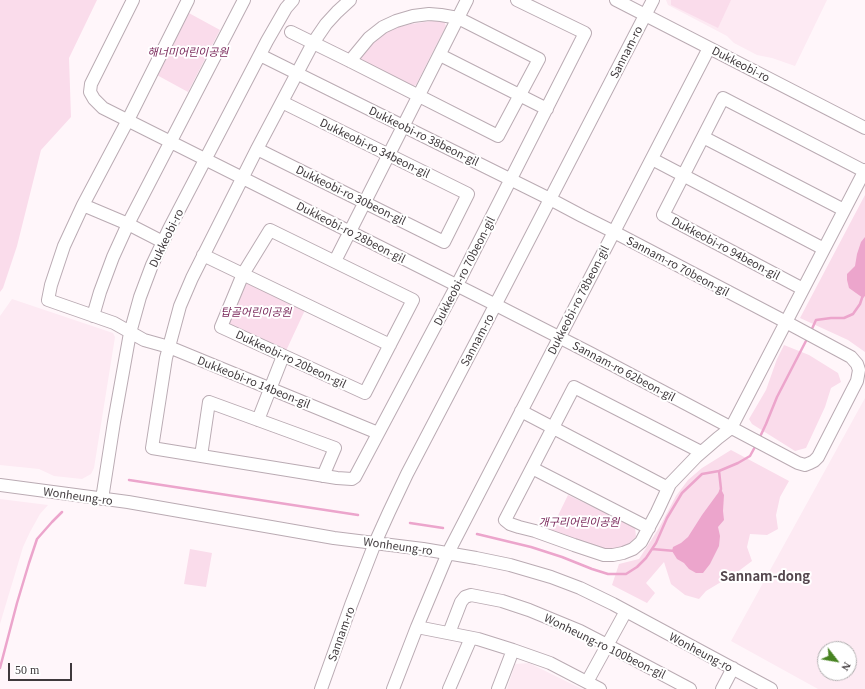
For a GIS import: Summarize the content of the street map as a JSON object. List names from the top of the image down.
{
  "streets": {
    "street": [
      "Sannam-ro",
      "Dukkeobi-ro",
      "Dukkeobi-ro 38beon-gil",
      "Dukkeobi-ro 34beon-gil",
      "Dukkeobi-ro 30beon-gil",
      "Dukkeobi-ro 28beon-gil",
      "Dukkeobi-ro 94beon-gil",
      "Sannam-ro 70beon-gil",
      "Dukkeobi-ro 70beon-gil",
      "Dukkeobi-ro 78beon-gil",
      "Dukkeobi-ro 20beon-gil",
      "Sannam-ro 62beon-gil",
      "Dukkeobi-ro 14beon-gil",
      "Wonheung-ro",
      "Wonheung-ro 100beon-gil"
    ]
  },
  "crossings": [
    ["Sannam-ro", "Dukkeobi-ro"],
    ["Sannam-ro", "Dukkeobi-ro 38beon-gil"],
    ["Sannam-ro", "Dukkeobi-ro 28beon-gil"],
    ["Sannam-ro", "Sannam-ro 70beon-gil"],
    ["Sannam-ro", "Sannam-ro 62beon-gil"],
    ["Sannam-ro", "Wonheung-ro"],
    ["Dukkeobi-ro", "Dukkeobi-ro 38beon-gil"],
    ["Dukkeobi-ro", "Dukkeobi-ro 28beon-gil"],
    ["Dukkeobi-ro", "Dukkeobi-ro 78beon-gil"],
    ["Dukkeobi-ro", "Dukkeobi-ro 14beon-gil"],
    ["Dukkeobi-ro", "Wonheung-ro"],
    ["Dukkeobi-ro 38beon-gil", "Sannam-ro 70beon-gil"],
    ["Dukkeobi-ro 38beon-gil", "Dukkeobi-ro 70beon-gil"],
    ["Dukkeobi-ro 34beon-gil", "Dukkeobi-ro 30beon-gil"],
    ["Dukkeobi-ro 28beon-gil", "Dukkeobi-ro 70beon-gil"],
    ["Dukkeobi-ro 28beon-gil", "Sannam-ro 62beon-gil"],
    ["Dukkeobi-ro 94beon-gil", "Sannam-ro 70beon-gil"],
    ["Dukkeobi-ro 94beon-gil", "Sannam-ro 62beon-gil"],
    ["Sannam-ro 70beon-gil", "Dukkeobi-ro 78beon-gil"],
    ["Sannam-ro 70beon-gil", "Sannam-ro 62beon-gil"],
    ["Dukkeobi-ro 70beon-gil", "Dukkeobi-ro 14beon-gil"],
    ["Dukkeobi-ro 78beon-gil", "Sannam-ro 62beon-gil"],
    ["Dukkeobi-ro 78beon-gil", "Wonheung-ro"]
  ],
  "districts": ["Sannam-dong"],
  "parks": ["해너미어린이공원", "탑골어린이공원", "개구리어린이공원"],
  "scale_bar": "50 m",
  "north": "bottom right"
}
